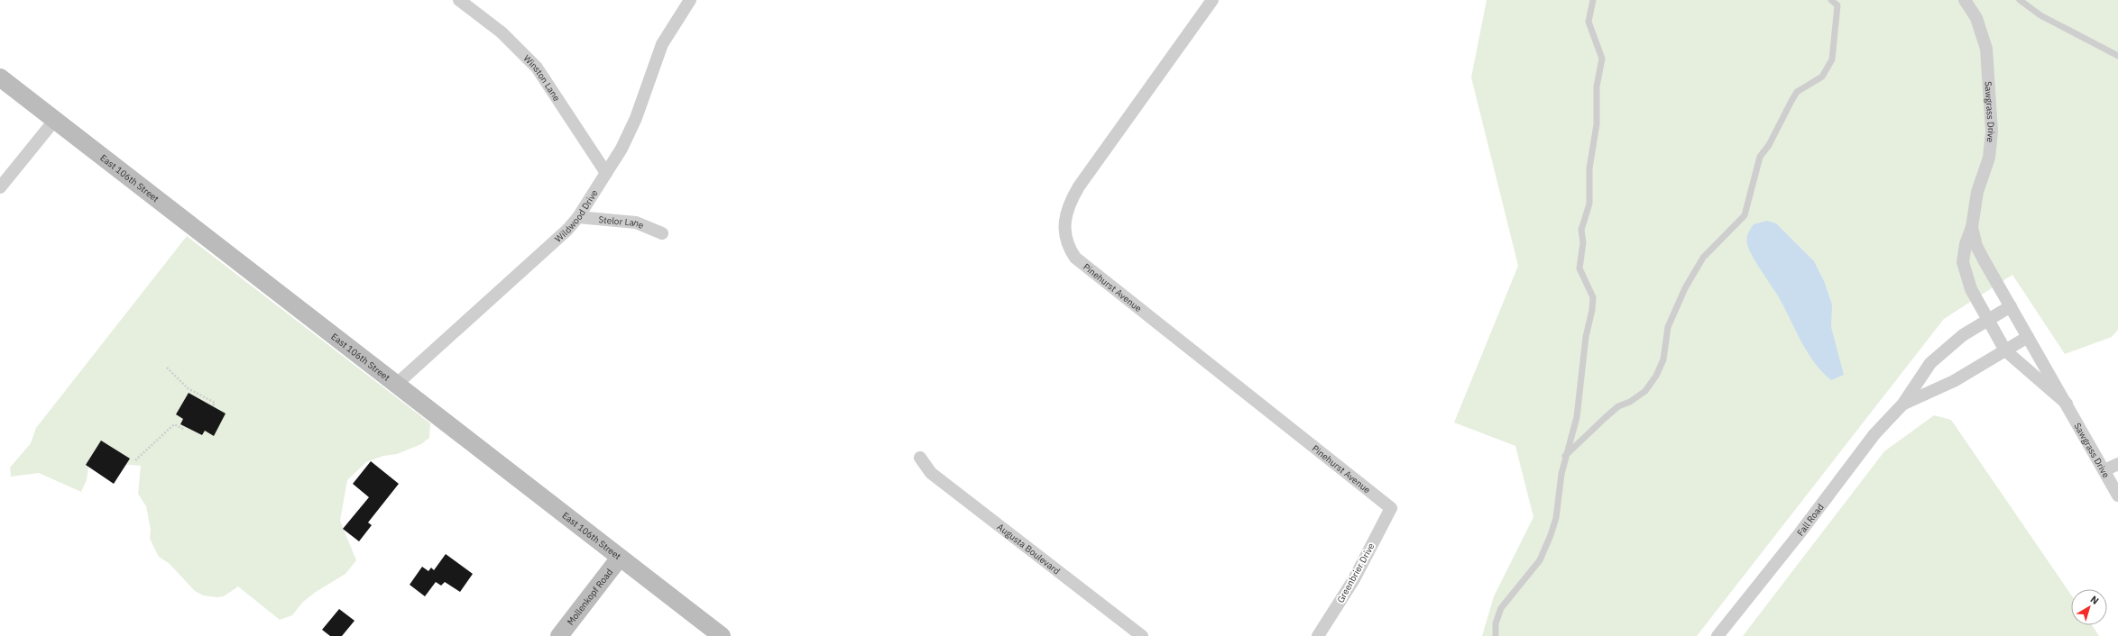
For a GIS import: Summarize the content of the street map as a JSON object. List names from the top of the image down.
{
  "streets": {
    "street": [
      "Winston Lane",
      "Sawgrass Drive",
      "East 106th Street",
      "Wildwood Drive",
      "Stelor Lane",
      "Pinehurst Avenue",
      "Fall Road",
      "Augusta Boulevard",
      "Greenbrier Drive",
      "Mollenkopf Road"
    ]
  },
  "crossings": [
    ["Winston Lane", "Wildwood Drive"],
    ["Sawgrass Drive", "Fall Road"],
    ["East 106th Street", "Wildwood Drive"],
    ["East 106th Street", "Mollenkopf Road"],
    ["Wildwood Drive", "Stelor Lane"],
    ["Pinehurst Avenue", "Greenbrier Drive"]
  ],
  "north": "top right"
}
